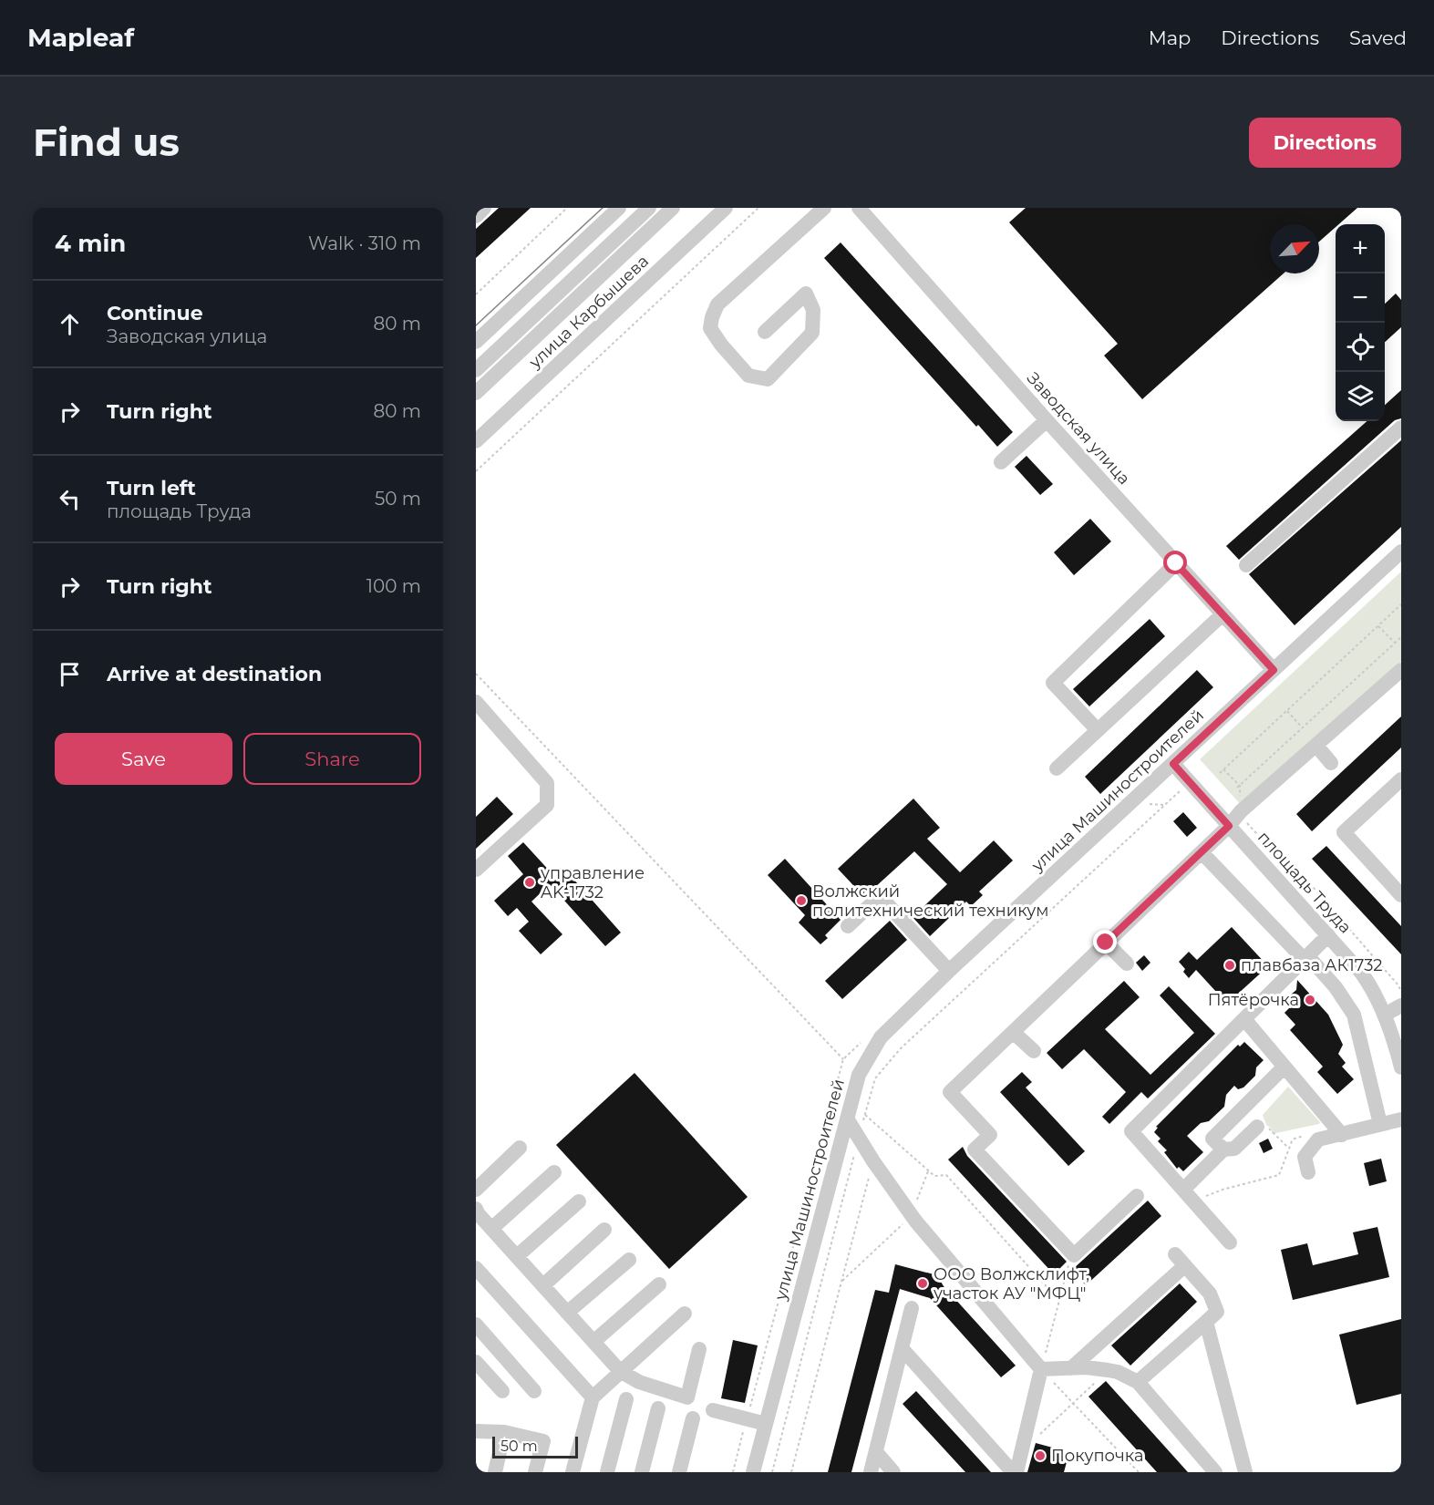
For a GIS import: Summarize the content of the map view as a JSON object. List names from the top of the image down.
{
  "streets": {
    "street": [
      "улица Карбышева",
      "Заводская улица",
      "улица Машиностроителей",
      "площадь Труда"
    ]
  },
  "crossings": [
    ["Заводская улица", "улица Машиностроителей"],
    ["улица Машиностроителей", "площадь Труда"]
  ],
  "places": [
    "управление AK-1732",
    "Волжский политехнический техникум",
    "плавбаза АК1732",
    "Пятёрочка",
    "ООО Волжсклифт, участок АУ \"МФЦ\"",
    "Покупочка"
  ],
  "scale_bar": "50 m",
  "north": "top right",
  "page": {
    "header": "Mapleaf",
    "nav": ["Map", "Directions", "Saved"],
    "buttons": [
      "Directions",
      ["Save", "Share"]
    ],
    "title": "Find us",
    "heading": ["4 min", "Walk · 310 m"],
    "map_buttons": ["+", "−"],
    "list": [
      ["Continue", "Заводская улица", "80 m"],
      ["Turn right", "80 m"],
      ["Turn left", "площадь Труда", "50 m"],
      ["Turn right", "100 m"],
      "Arrive at destination"
    ],
    "scale": "50 m"
  }
}
